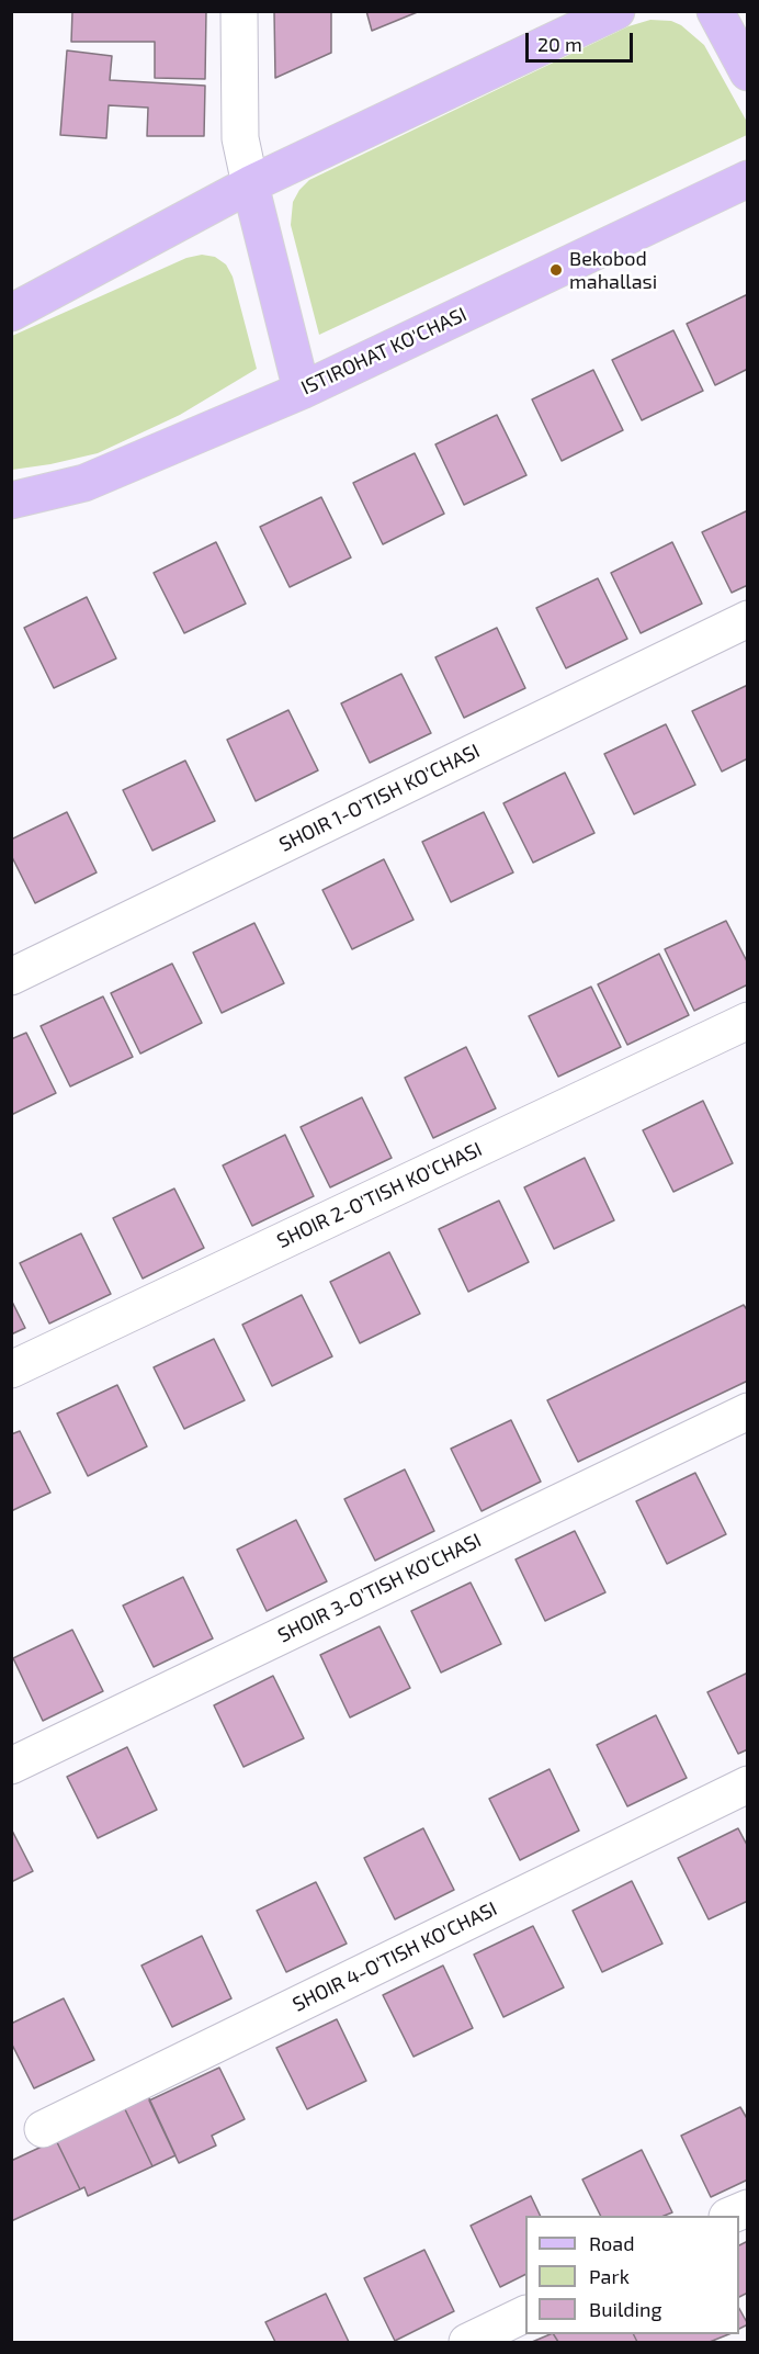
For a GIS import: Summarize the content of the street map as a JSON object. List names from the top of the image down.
{
  "streets": {
    "main road": ["ISTIROHAT KO'CHASI"],
    "street": [
      "SHOIR 1-O'TISH KO'CHASI",
      "SHOIR 2-O'TISH KO'CHASI",
      "SHOIR 3-O'TISH KO'CHASI",
      "SHOIR 4-O'TISH KO'CHASI"
    ]
  },
  "places": ["Bekobod mahallasi"],
  "legend": ["Road", "Park", "Building"],
  "scale_bar": "20 m"
}
